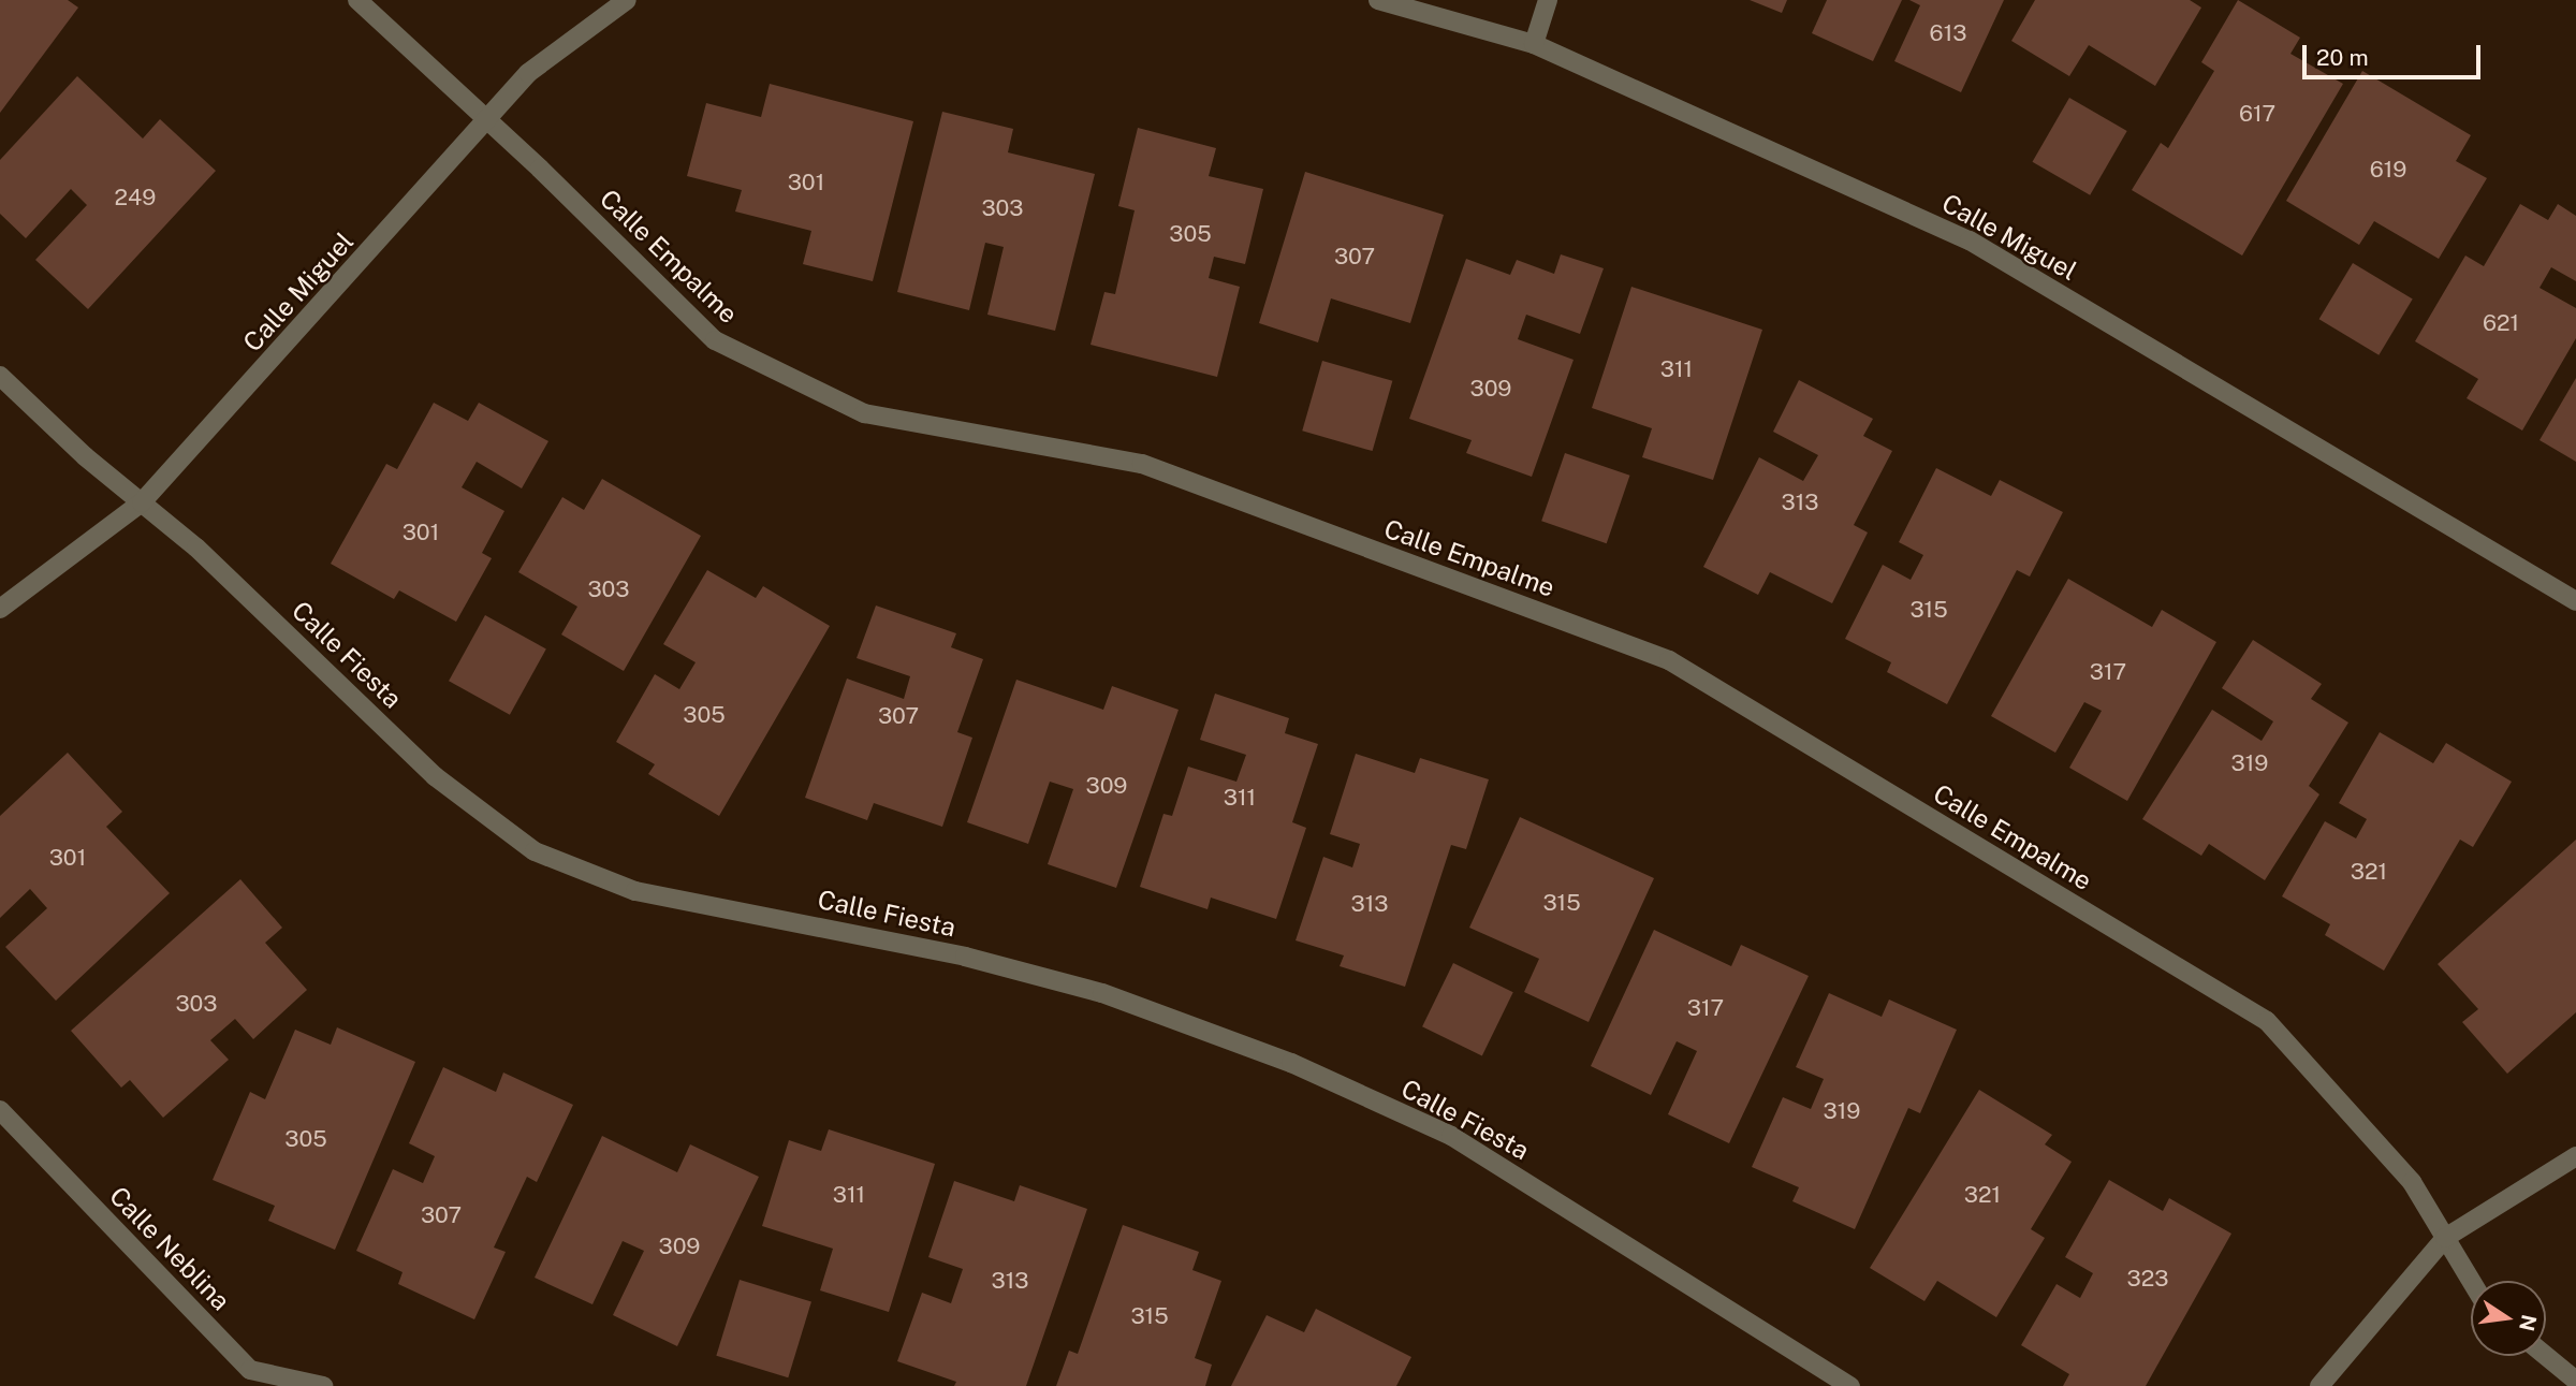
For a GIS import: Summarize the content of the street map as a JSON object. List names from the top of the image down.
{
  "streets": {
    "street": [
      "Calle Miguel",
      "Calle Empalme",
      "Calle Fiesta",
      "Calle Neblina"
    ]
  },
  "crossings": [
    ["Calle Miguel", "Calle Empalme"],
    ["Calle Miguel", "Calle Fiesta"]
  ],
  "house_numbers": [
    "613",
    "617",
    "619",
    "301",
    "249",
    "303",
    "305",
    "307",
    "621",
    "311",
    "309",
    "313",
    "301",
    "303",
    "315",
    "317",
    "305",
    "307",
    "319",
    "309",
    "311",
    "301",
    "321",
    "315",
    "313",
    "303",
    "317",
    "319",
    "305",
    "311",
    "321",
    "307",
    "309",
    "323",
    "313",
    "315"
  ],
  "scale_bar": "20 m",
  "north": "right"
}
